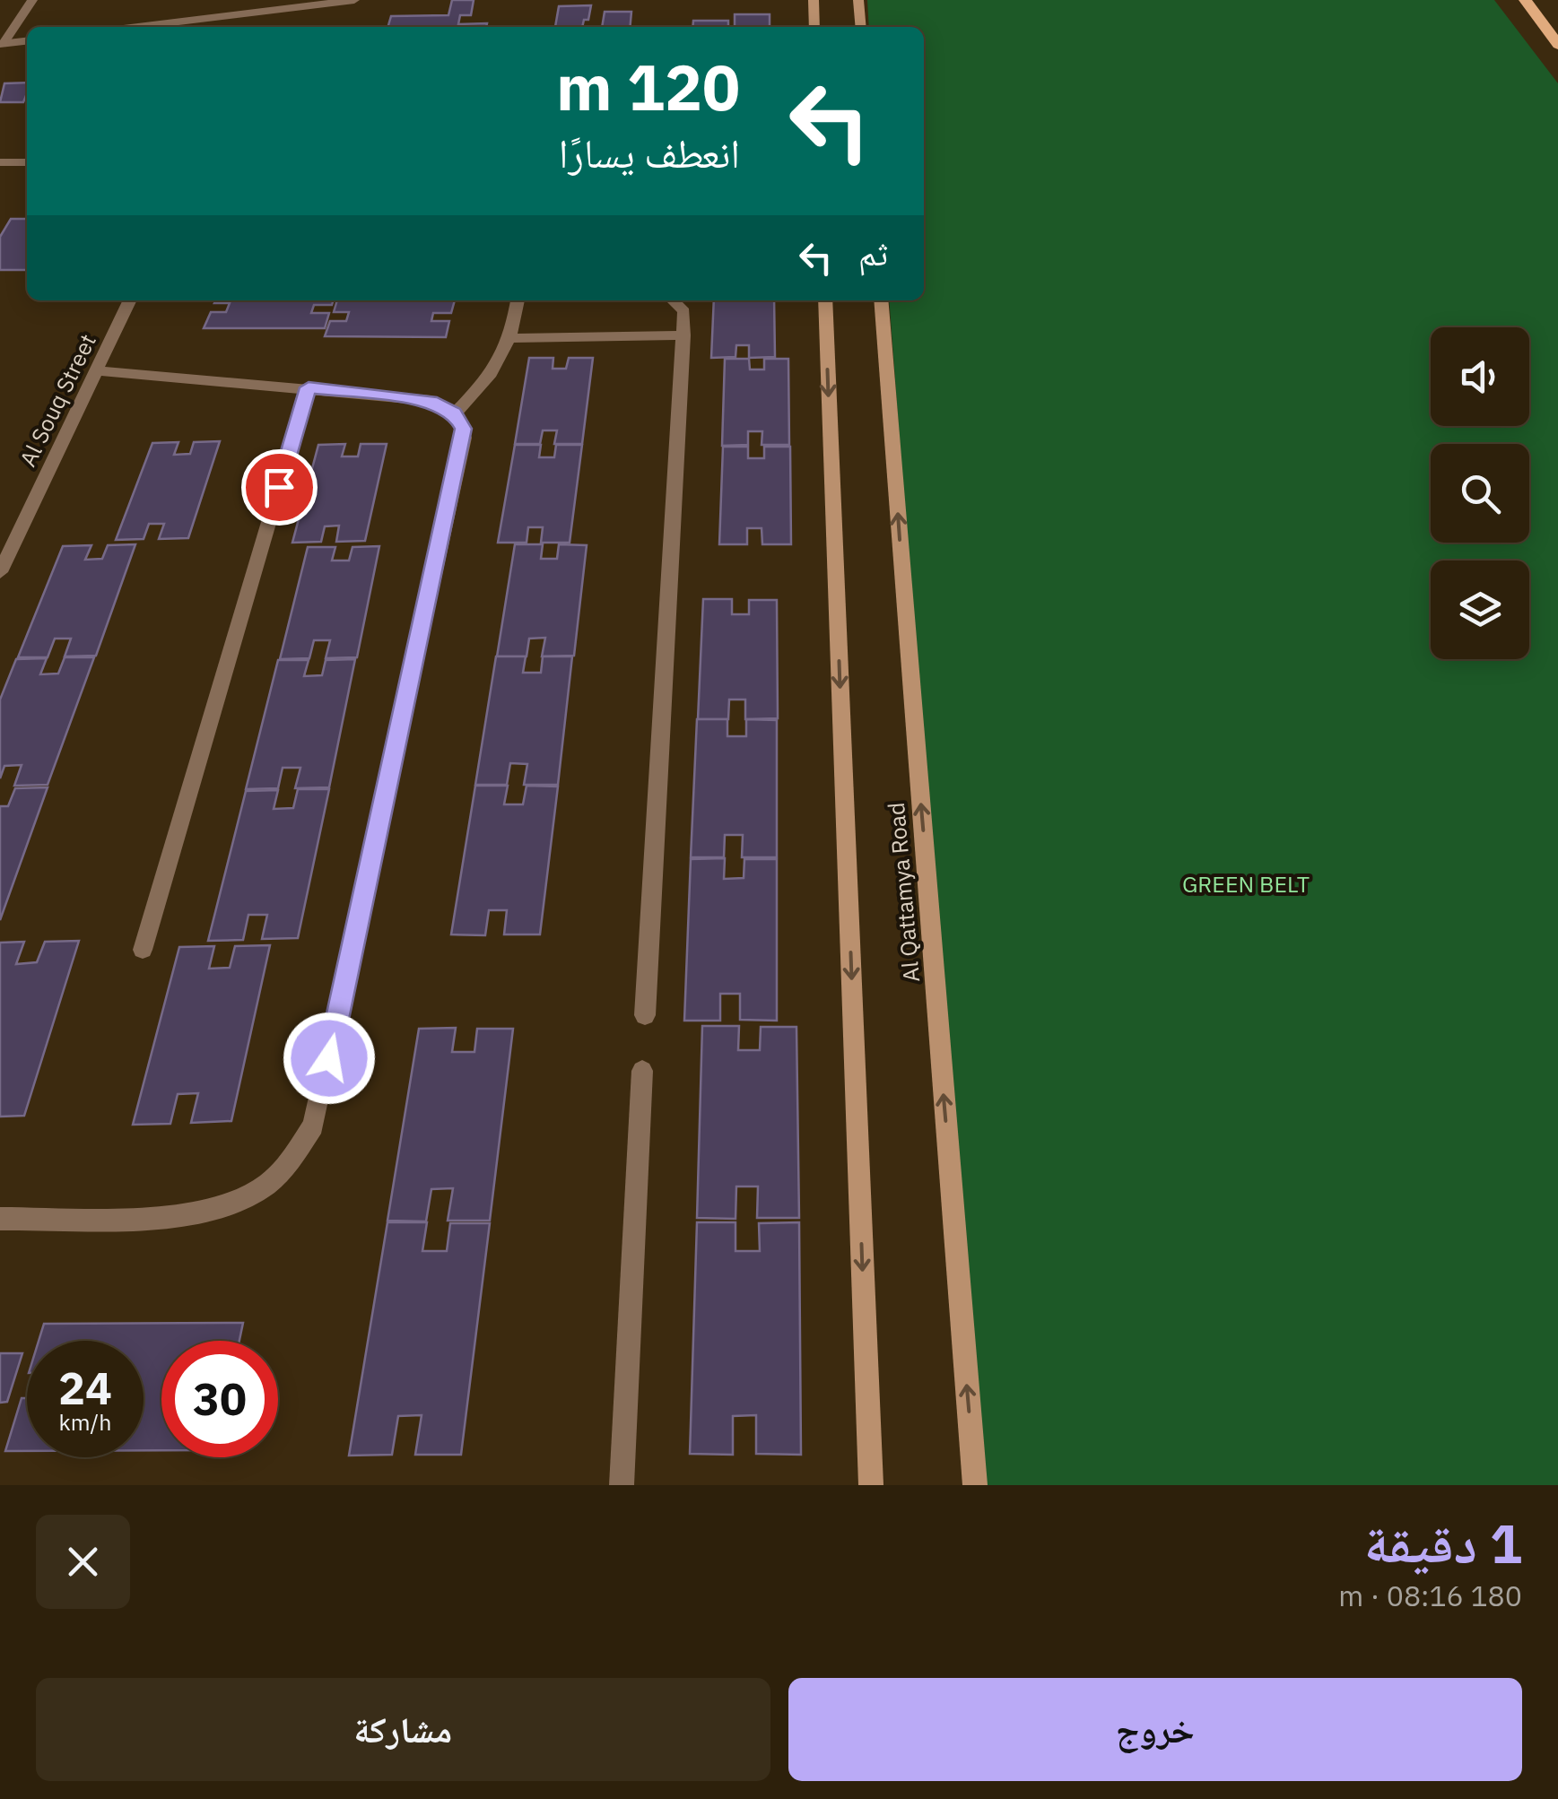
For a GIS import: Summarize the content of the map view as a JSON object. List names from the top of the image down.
{
  "streets": {
    "street": ["Al Souq Street", "Al Qattamya Road"]
  },
  "parks": ["GREEN BELT"],
  "page": {
    "turn": ["120 m", "انعطف يسارًا"],
    "then": "ثم",
    "speed": "24 km/h",
    "limit": "30",
    "heading": ["1 دقيقة", "180 m · 08:16"],
    "buttons": ["خروج", "مشاركة"]
  }
}
